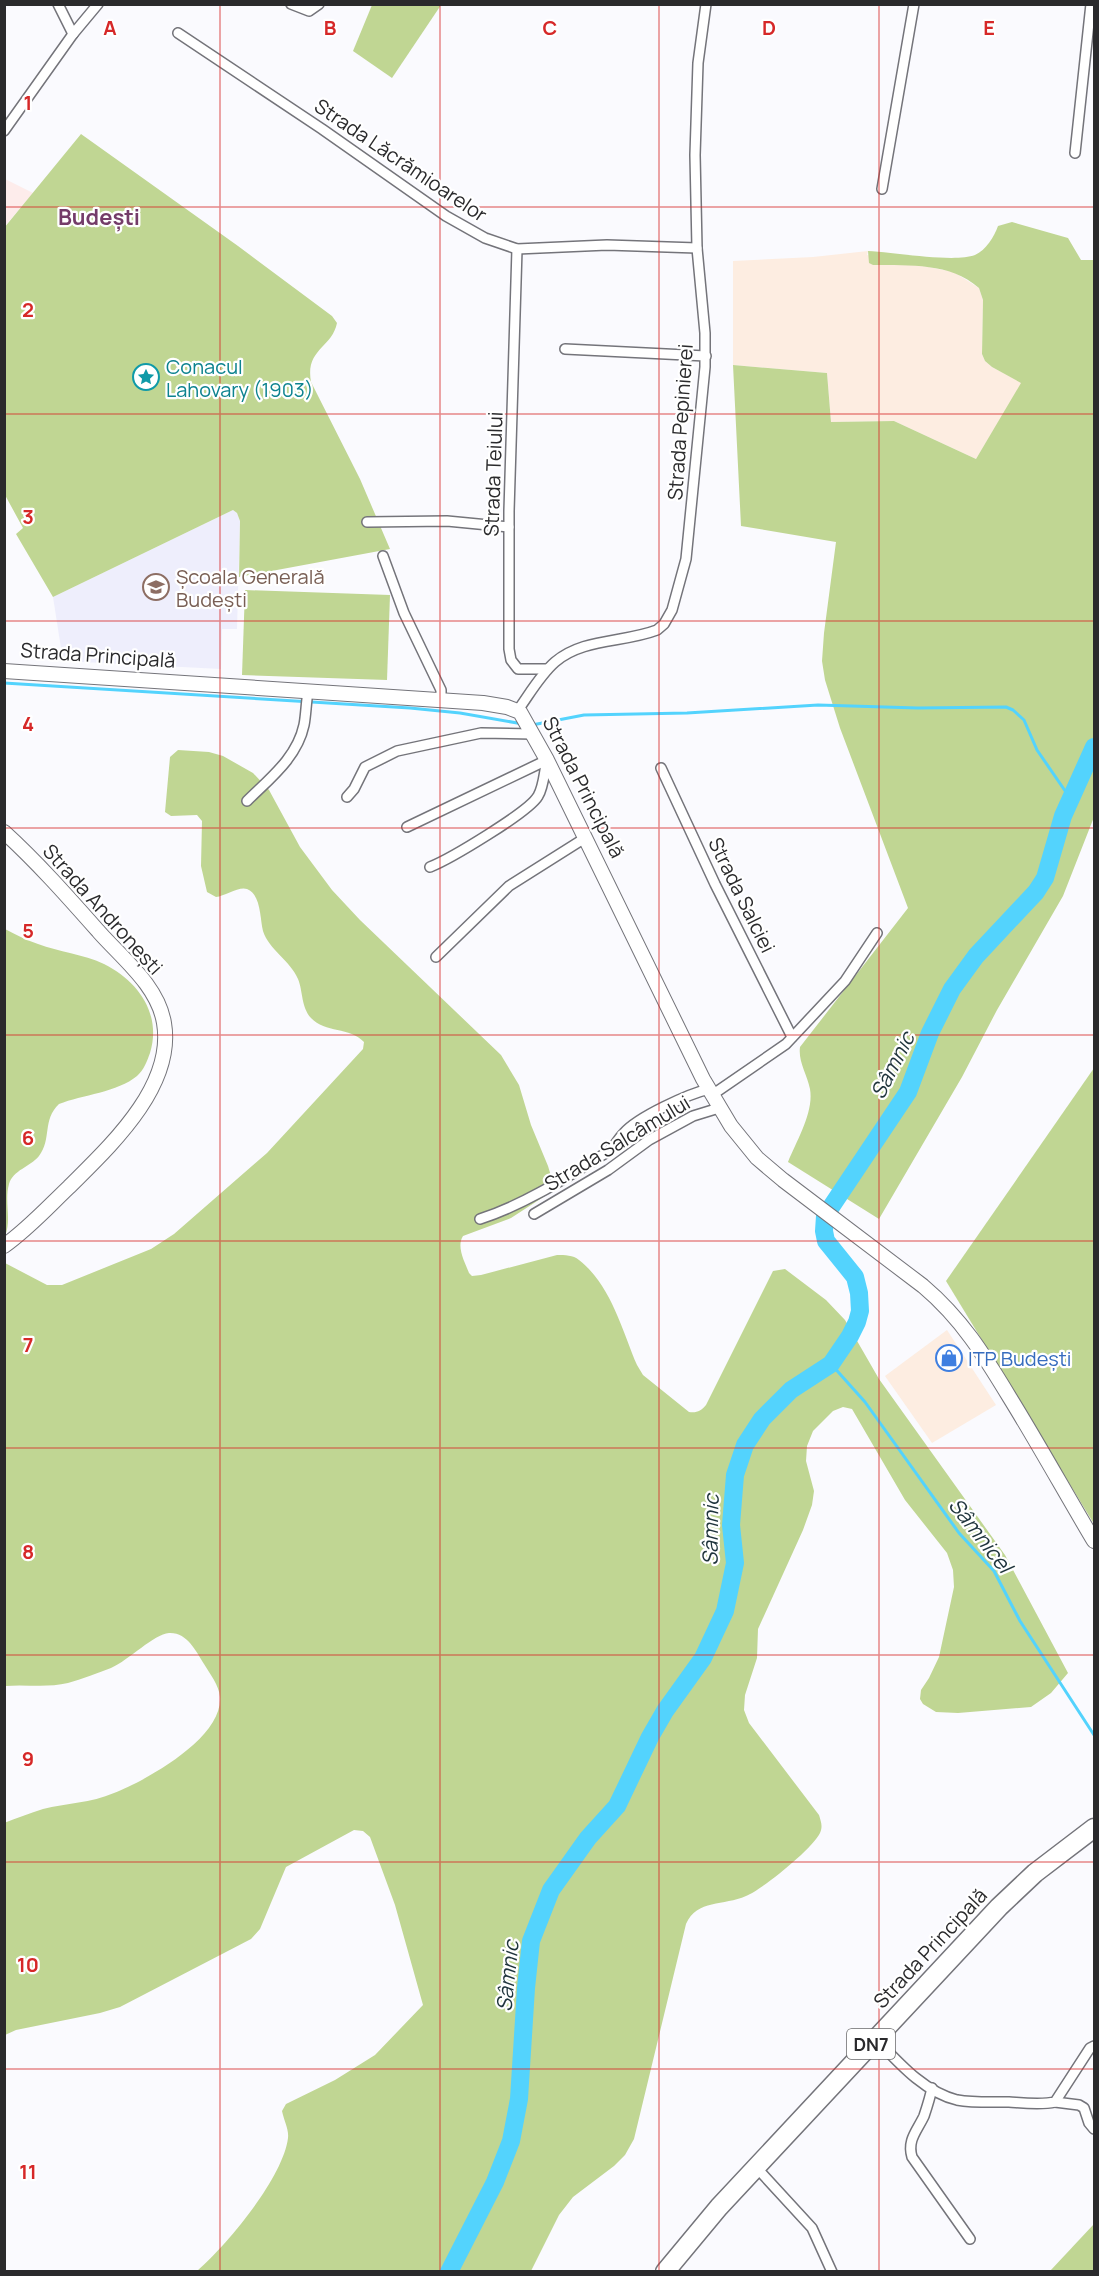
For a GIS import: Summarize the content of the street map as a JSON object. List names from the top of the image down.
{
  "streets": {
    "highway": ["Strada Principală", "DN7"],
    "main road": ["Strada Andronești"],
    "street": [
      "Strada Lăcrămioarelor",
      "Strada Pepinierei",
      "Strada Teiului",
      "Strada Salciei",
      "Strada Salcâmului"
    ]
  },
  "crossings": [
    ["Strada Lăcrămioarelor", "Strada Pepinierei"],
    ["Strada Lăcrămioarelor", "Strada Teiului"],
    ["Strada Pepinierei", "Strada Teiului"],
    ["Strada Pepinierei", "Strada Principală"],
    ["Strada Principală", "Strada Salcâmului"]
  ],
  "districts": ["Budești"],
  "water": ["Sâmnic", "Sâmnicel"],
  "places": {
    "place": ["Conacul Lahovary (1903)"],
    "school or university": ["Școala Generală Budești"],
    "shop": ["ITP Budești"]
  },
  "grid": {
    "columns": [
      "A",
      "B",
      "C",
      "D",
      "E"
    ],
    "rows": [
      "1",
      "2",
      "3",
      "4",
      "5",
      "6",
      "7",
      "8",
      "9",
      "10",
      "11"
    ]
  }
}
